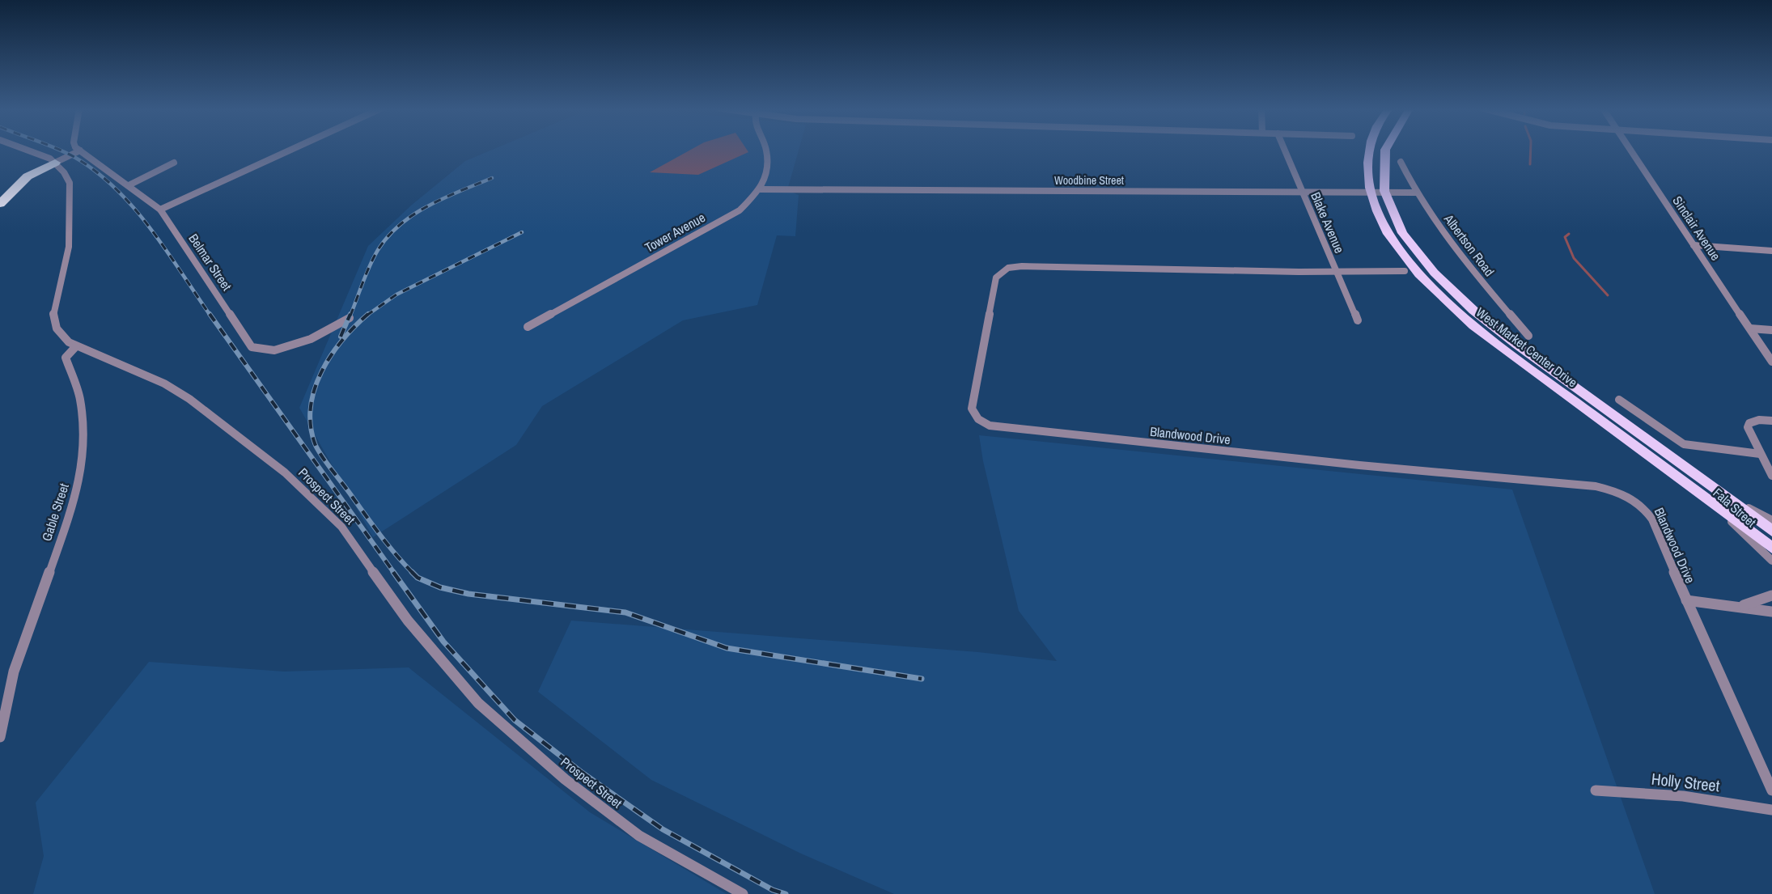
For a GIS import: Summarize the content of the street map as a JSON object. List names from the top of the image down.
{
  "streets": {
    "main road": ["West Market Center Drive"],
    "street": [
      "Woodbine Street",
      "Blake Avenue",
      "Sinclair Avenue",
      "Tower Avenue",
      "Albertson Road",
      "Belmar Street",
      "Blandwood Drive",
      "Prospect Street",
      "Fala Street",
      "Gable Street",
      "Holly Street"
    ]
  },
  "crossings": [
    ["Woodbine Street", "Blake Avenue"],
    ["Woodbine Street", "Tower Avenue"],
    ["Woodbine Street", "Albertson Road"],
    ["Woodbine Street", "West Market Center Drive"],
    ["Blake Avenue", "Blandwood Drive"],
    ["West Market Center Drive", "Fala Street"],
    ["Prospect Street", "Gable Street"]
  ]
}
